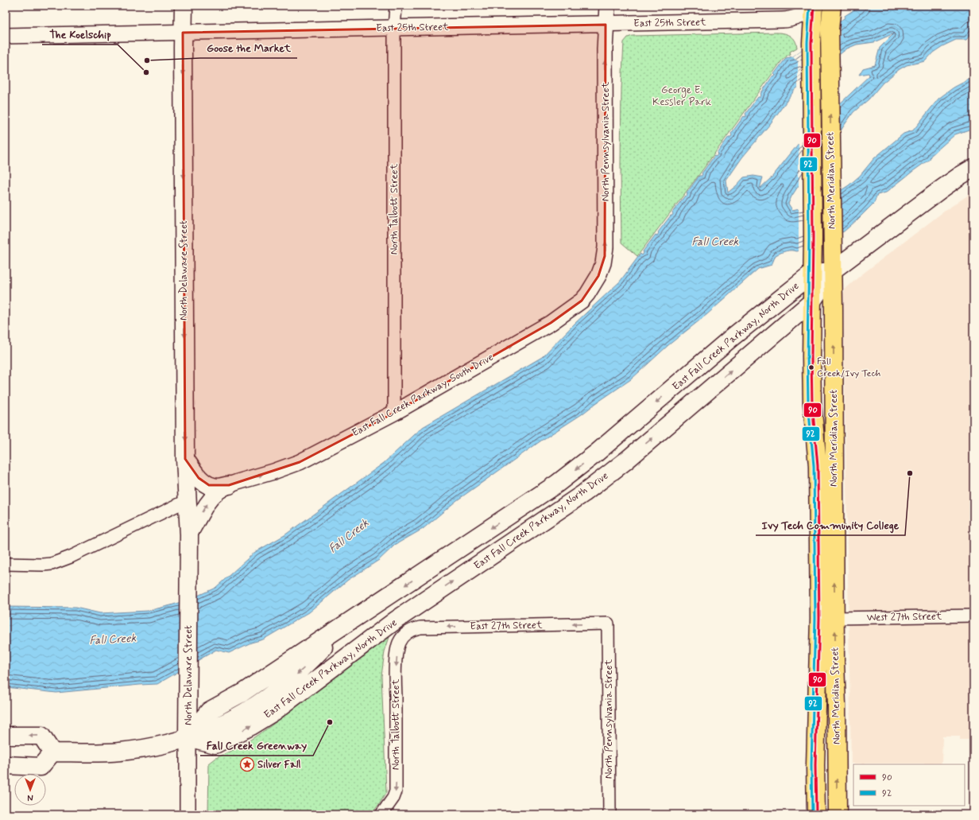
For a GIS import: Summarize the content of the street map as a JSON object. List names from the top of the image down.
{
  "streets": {
    "main road": ["North Meridian Street", "North Delaware Street", "East Fall Creek Parkway, North Drive"],
    "street": [
      "East 25th Street",
      "North Pennsylvania Street",
      "North Talbott Street",
      "East Fall Creek Parkway, South Drive",
      "West 27th Street",
      "East 27th Street"
    ]
  },
  "crossings": [
    ["East 25th Street", "North Pennsylvania Street"],
    ["East 25th Street", "North Meridian Street"],
    ["East 25th Street", "North Talbott Street"],
    ["East 25th Street", "North Delaware Street"],
    ["North Pennsylvania Street", "East Fall Creek Parkway, South Drive"],
    ["North Pennsylvania Street", "East 27th Street"],
    ["North Meridian Street", "East Fall Creek Parkway, North Drive"],
    ["North Meridian Street", "West 27th Street"],
    ["North Talbott Street", "East Fall Creek Parkway, South Drive"],
    ["North Talbott Street", "East 27th Street"],
    ["North Delaware Street", "East Fall Creek Parkway, North Drive"],
    ["North Delaware Street", "East Fall Creek Parkway, South Drive"]
  ],
  "one_way": ["North Pennsylvania Street", "East Fall Creek Parkway, South Drive", "East 27th Street"],
  "water": ["Fall Creek"],
  "parks": ["George E. Kessler Park"],
  "places": {
    "other": [
      "Goose the Market",
      "The Koelschip",
      "Fall Creek/Ivy Tech",
      "Ivy Tech Community College",
      "Fall Creek Greenway"
    ],
    "place": ["Silver Fall"]
  },
  "lines": ["transit line 90", "transit line 92"],
  "legend": ["90", "92"],
  "north": "bottom"
}
